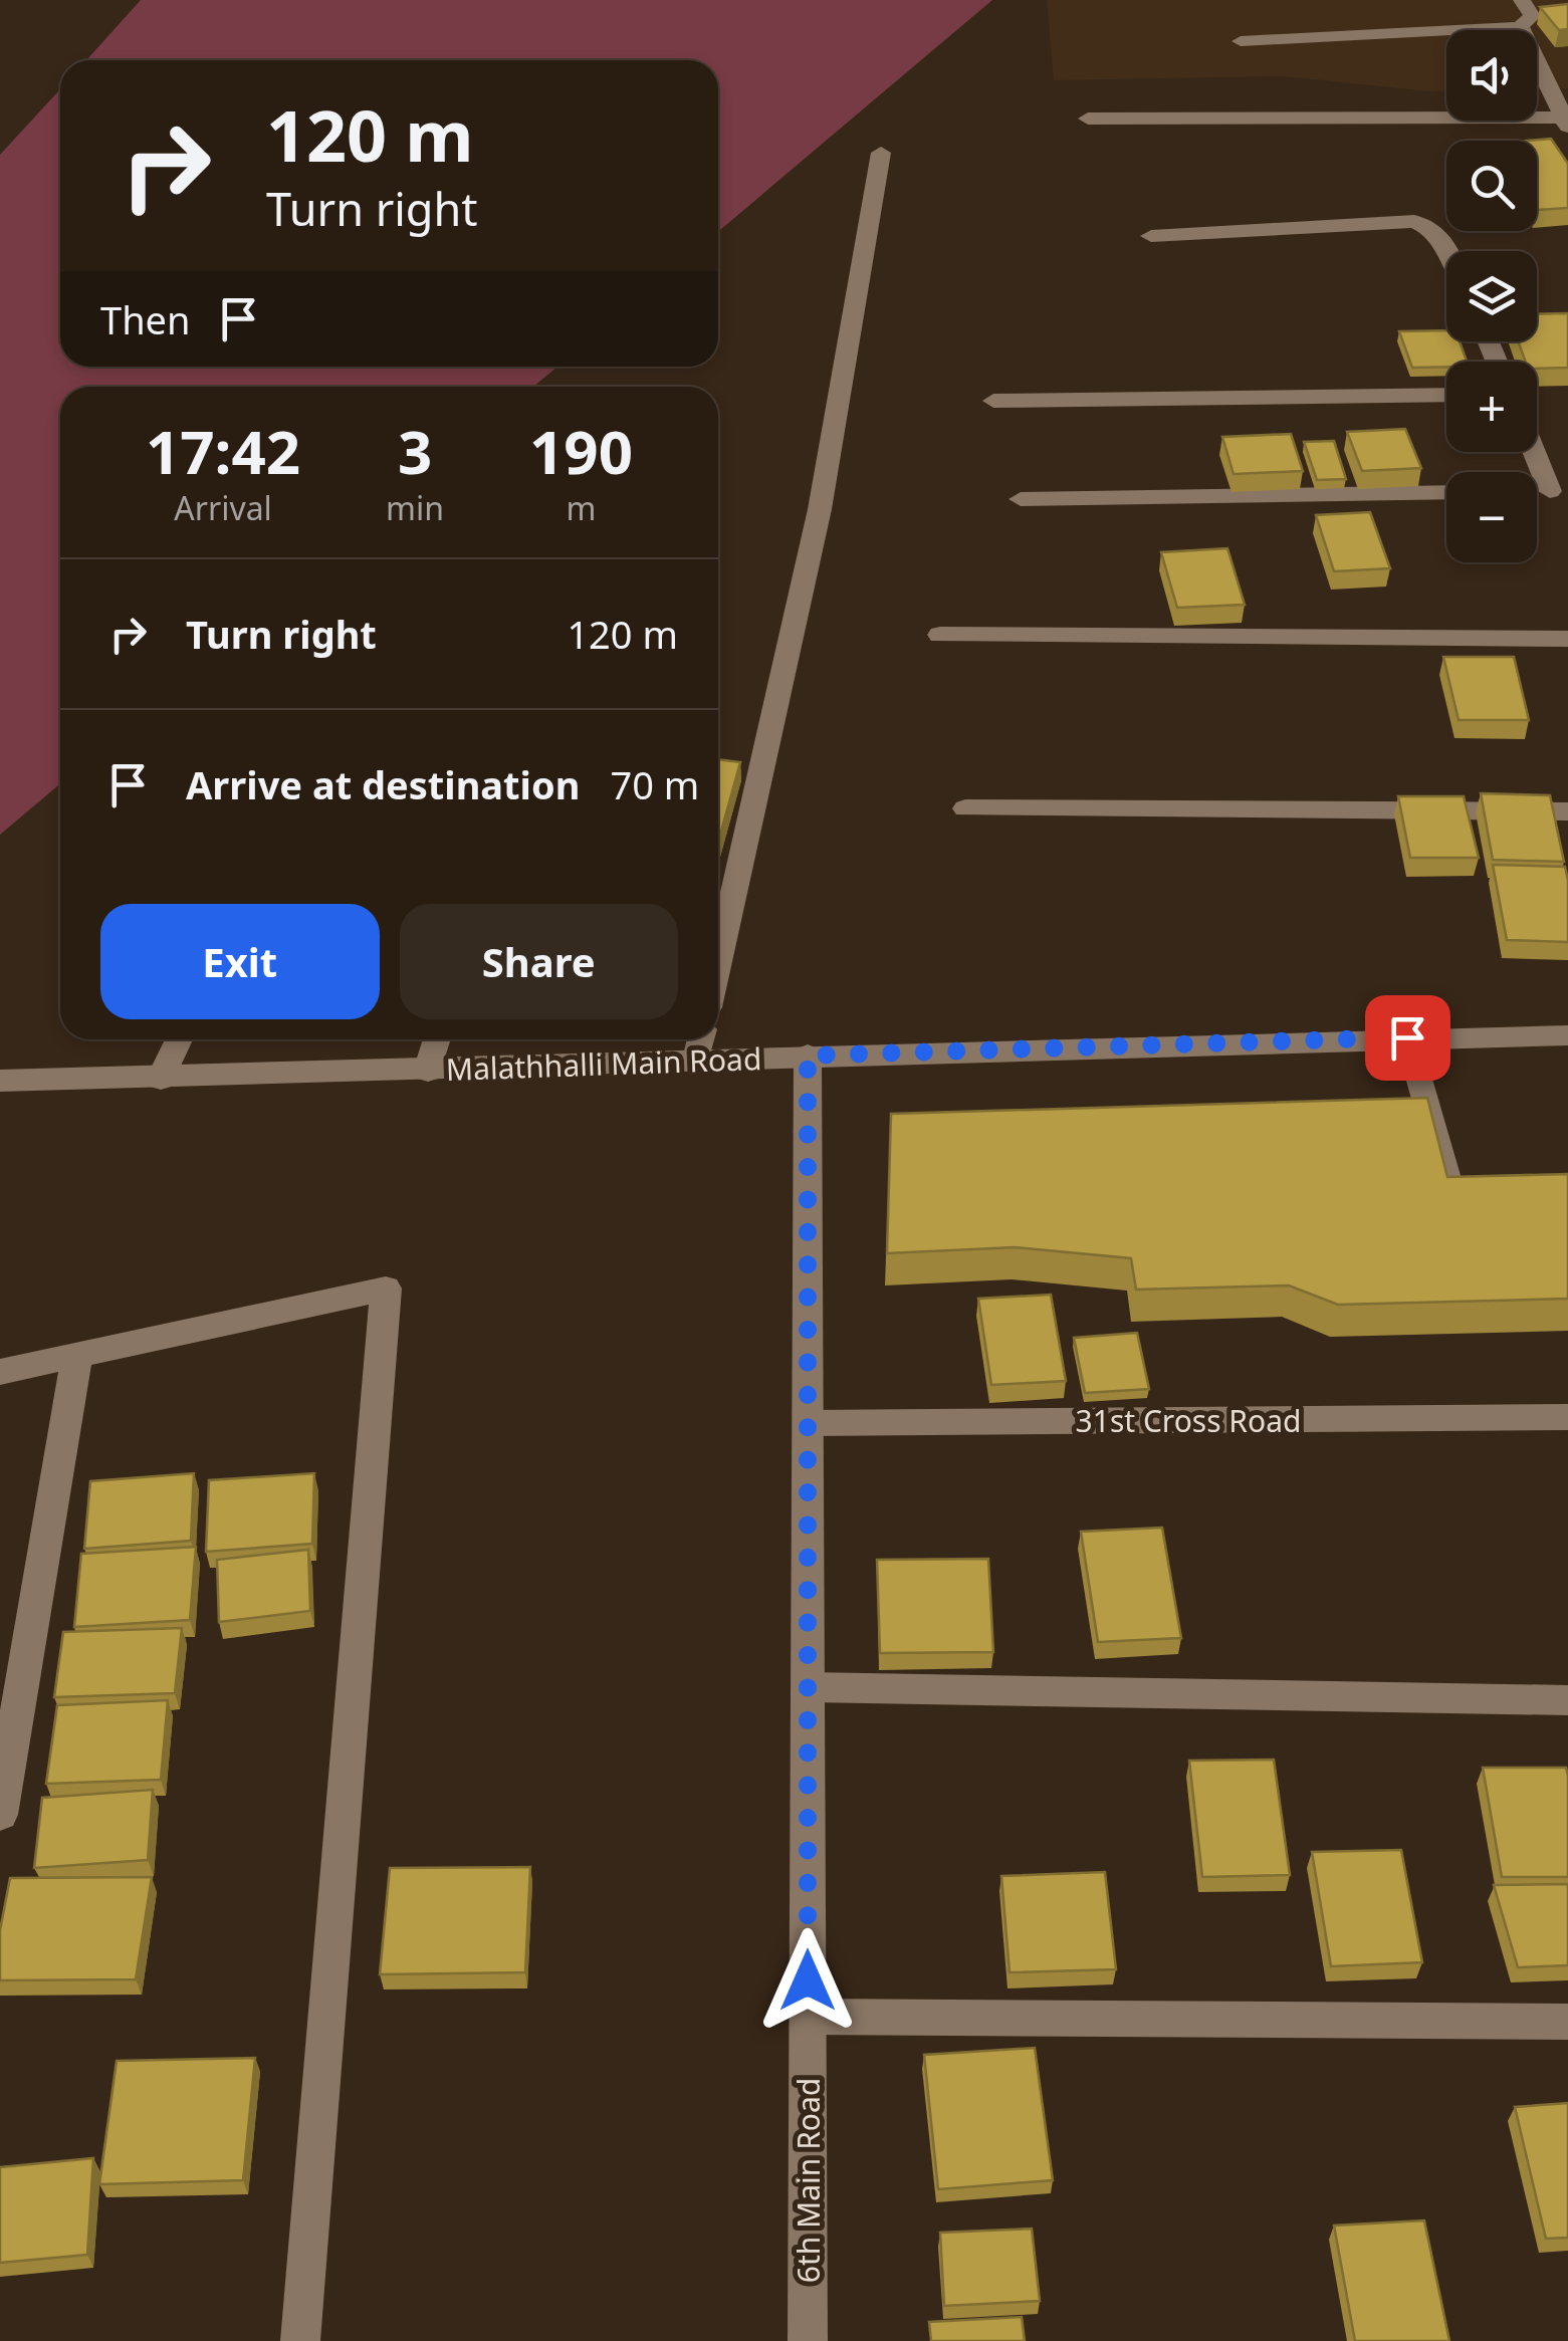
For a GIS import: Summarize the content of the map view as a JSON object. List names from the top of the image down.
{
  "streets": {
    "street": ["Malathhalli Main Road", "31st Cross Road", "6th Main Road"]
  },
  "crossings": [
    ["Malathhalli Main Road", "6th Main Road"],
    ["31st Cross Road", "6th Main Road"]
  ],
  "page": {
    "map_buttons": ["+", "−"],
    "turn": ["120 m", "Turn right"],
    "then": "Then",
    "eta": [
      "17:42",
      "Arrival",
      "3",
      "min",
      "190",
      "m"
    ],
    "list": [
      {
        "name": "Turn right",
        "value": "120 m"
      },
      {
        "name": "Arrive at destination",
        "value": "70 m"
      }
    ],
    "buttons": ["Exit", "Share"]
  }
}
